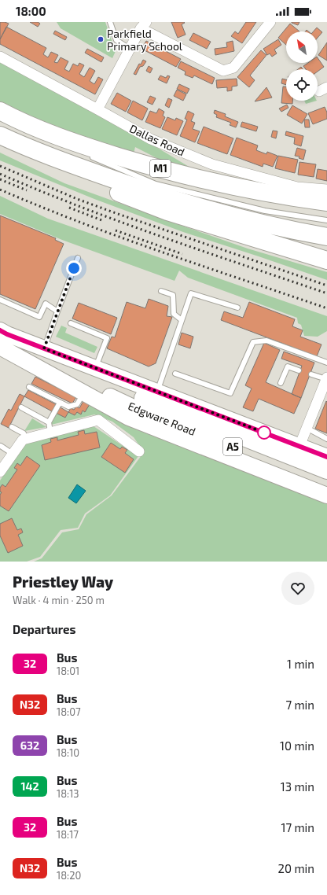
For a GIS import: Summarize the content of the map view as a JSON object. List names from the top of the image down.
{
  "streets": {
    "highway": ["M1"],
    "main road": ["Edgware Road", "A5"],
    "street": ["Dallas Road"]
  },
  "places": ["Parkfield Primary School"],
  "lines": ["bus line 32"],
  "north": "top left",
  "page": {
    "status": "18:00",
    "heading": [
      ["Priestley Way", "Walk · 4 min · 250 m"],
      "Departures"
    ],
    "list": [
      {
        "mark": "32",
        "name": "Bus",
        "note": "18:01",
        "value": "1 min"
      },
      {
        "mark": "N32",
        "name": "Bus",
        "note": "18:07",
        "value": "7 min"
      },
      {
        "mark": "632",
        "name": "Bus",
        "note": "18:10",
        "value": "10 min"
      },
      {
        "mark": "142",
        "name": "Bus",
        "note": "18:13",
        "value": "13 min"
      },
      {
        "mark": "32",
        "name": "Bus",
        "note": "18:17",
        "value": "17 min"
      },
      {
        "mark": "N32",
        "name": "Bus",
        "note": "18:20",
        "value": "20 min"
      }
    ]
  }
}
